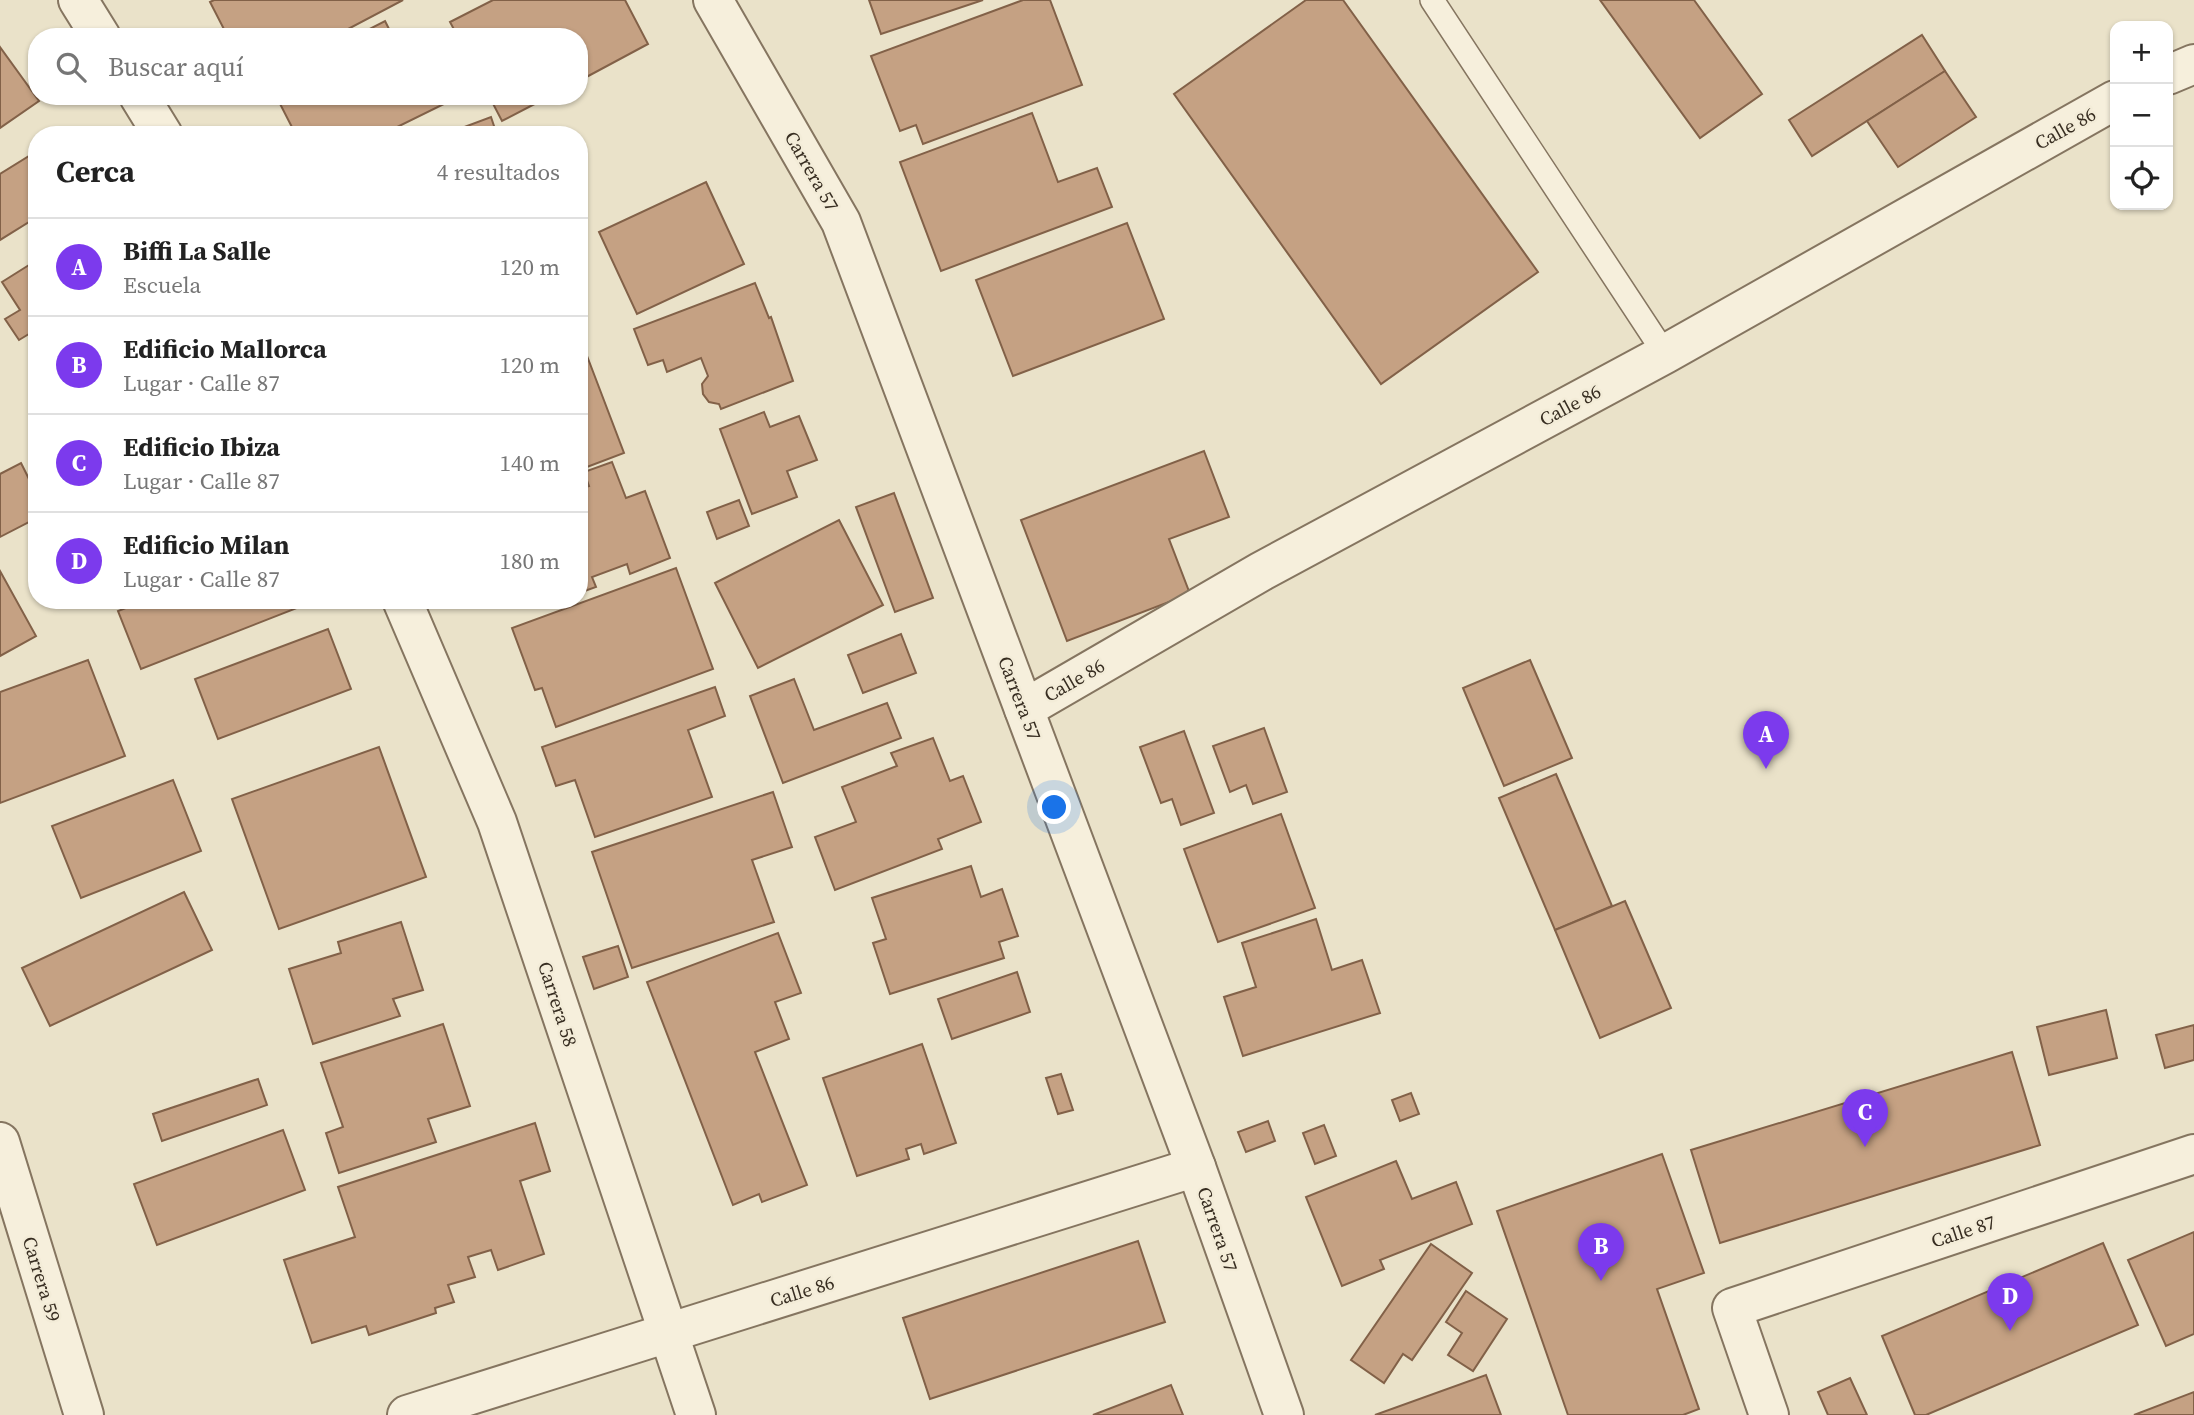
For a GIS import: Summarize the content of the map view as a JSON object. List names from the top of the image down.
{
  "streets": {
    "street": [
      "Calle 86",
      "Carrera 57",
      "Carrera 58",
      "Calle 87",
      "Carrera 59"
    ]
  },
  "crossings": [
    ["Calle 86", "Carrera 57"],
    ["Calle 86", "Carrera 58"]
  ],
  "page": {
    "map_buttons": ["+", "−"],
    "search": "Buscar aquí",
    "heading": ["Cerca", "4 resultados"],
    "list": [
      {
        "mark": "A",
        "name": "Biffi La Salle",
        "note": "Escuela",
        "value": "120 m"
      },
      {
        "mark": "B",
        "name": "Edificio Mallorca",
        "note": "Lugar · Calle 87",
        "value": "120 m"
      },
      {
        "mark": "C",
        "name": "Edificio Ibiza",
        "note": "Lugar · Calle 87",
        "value": "140 m"
      },
      {
        "mark": "D",
        "name": "Edificio Milan",
        "note": "Lugar · Calle 87",
        "value": "180 m"
      }
    ],
    "pins": [
      "A",
      "C",
      "B",
      "D"
    ]
  }
}
